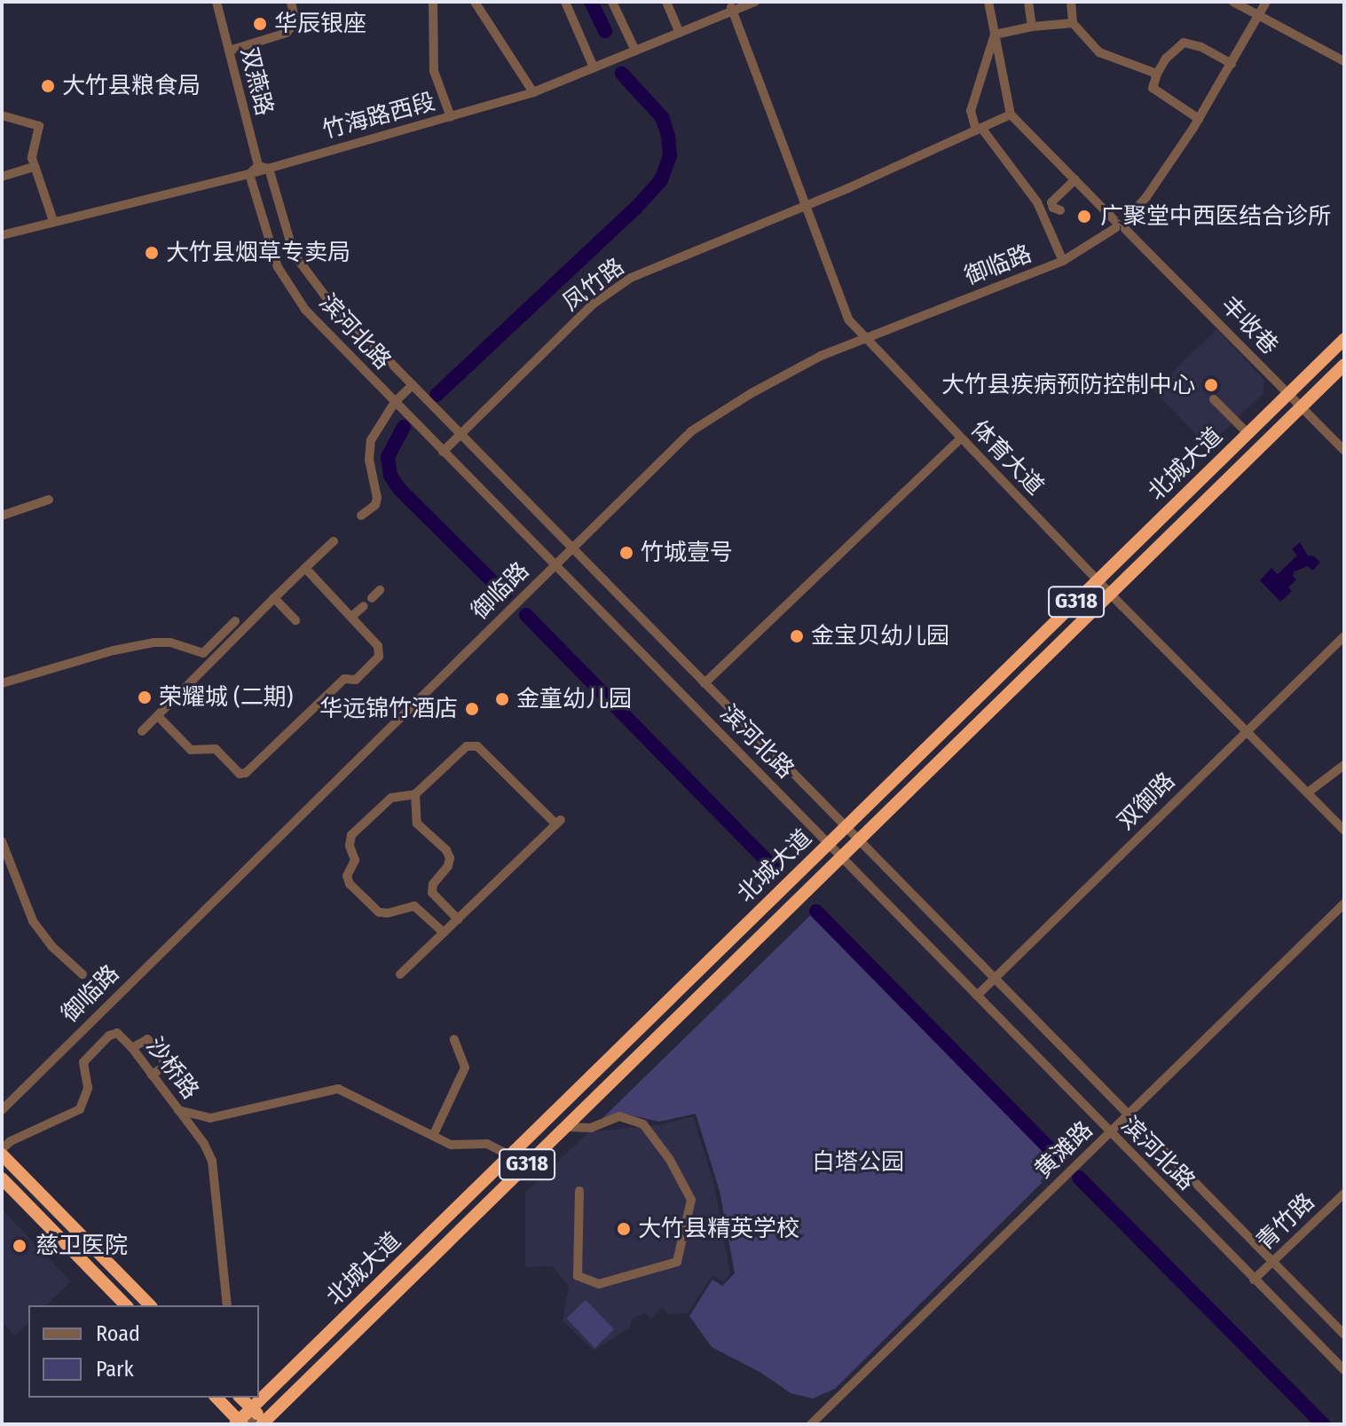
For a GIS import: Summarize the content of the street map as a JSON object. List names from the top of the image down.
{
  "streets": {
    "highway": ["北城大道", "G318"],
    "street": [
      "双燕路",
      "竹海路西段",
      "御临路",
      "凤竹路",
      "丰收巷",
      "滨河北路",
      "体育大道",
      "双御路",
      "沙桥路",
      "黄滩路",
      "青竹路"
    ]
  },
  "crossings": [
    ["双燕路", "竹海路西段"],
    ["双燕路", "滨河北路"],
    ["竹海路西段", "滨河北路"],
    ["竹海路西段", "体育大道"],
    ["御临路", "丰收巷"],
    ["御临路", "滨河北路"],
    ["御临路", "体育大道"],
    ["凤竹路", "丰收巷"],
    ["凤竹路", "滨河北路"],
    ["凤竹路", "体育大道"],
    ["丰收巷", "北城大道"],
    ["滨河北路", "北城大道"],
    ["滨河北路", "双御路"],
    ["滨河北路", "黄滩路"],
    ["滨河北路", "青竹路"],
    ["体育大道", "北城大道"],
    ["体育大道", "双御路"]
  ],
  "parks": ["白塔公园"],
  "places": [
    "华辰银座",
    "大竹县粮食局",
    "广聚堂中西医结合诊所",
    "大竹县烟草专卖局",
    "大竹县疾病预防控制中心",
    "竹城壹号",
    "金宝贝幼儿园",
    "荣耀城 (二期)",
    "金童幼儿园",
    "华远锦竹酒店",
    "大竹县精英学校",
    "慈卫医院"
  ],
  "legend": ["Road", "Park"]
}
